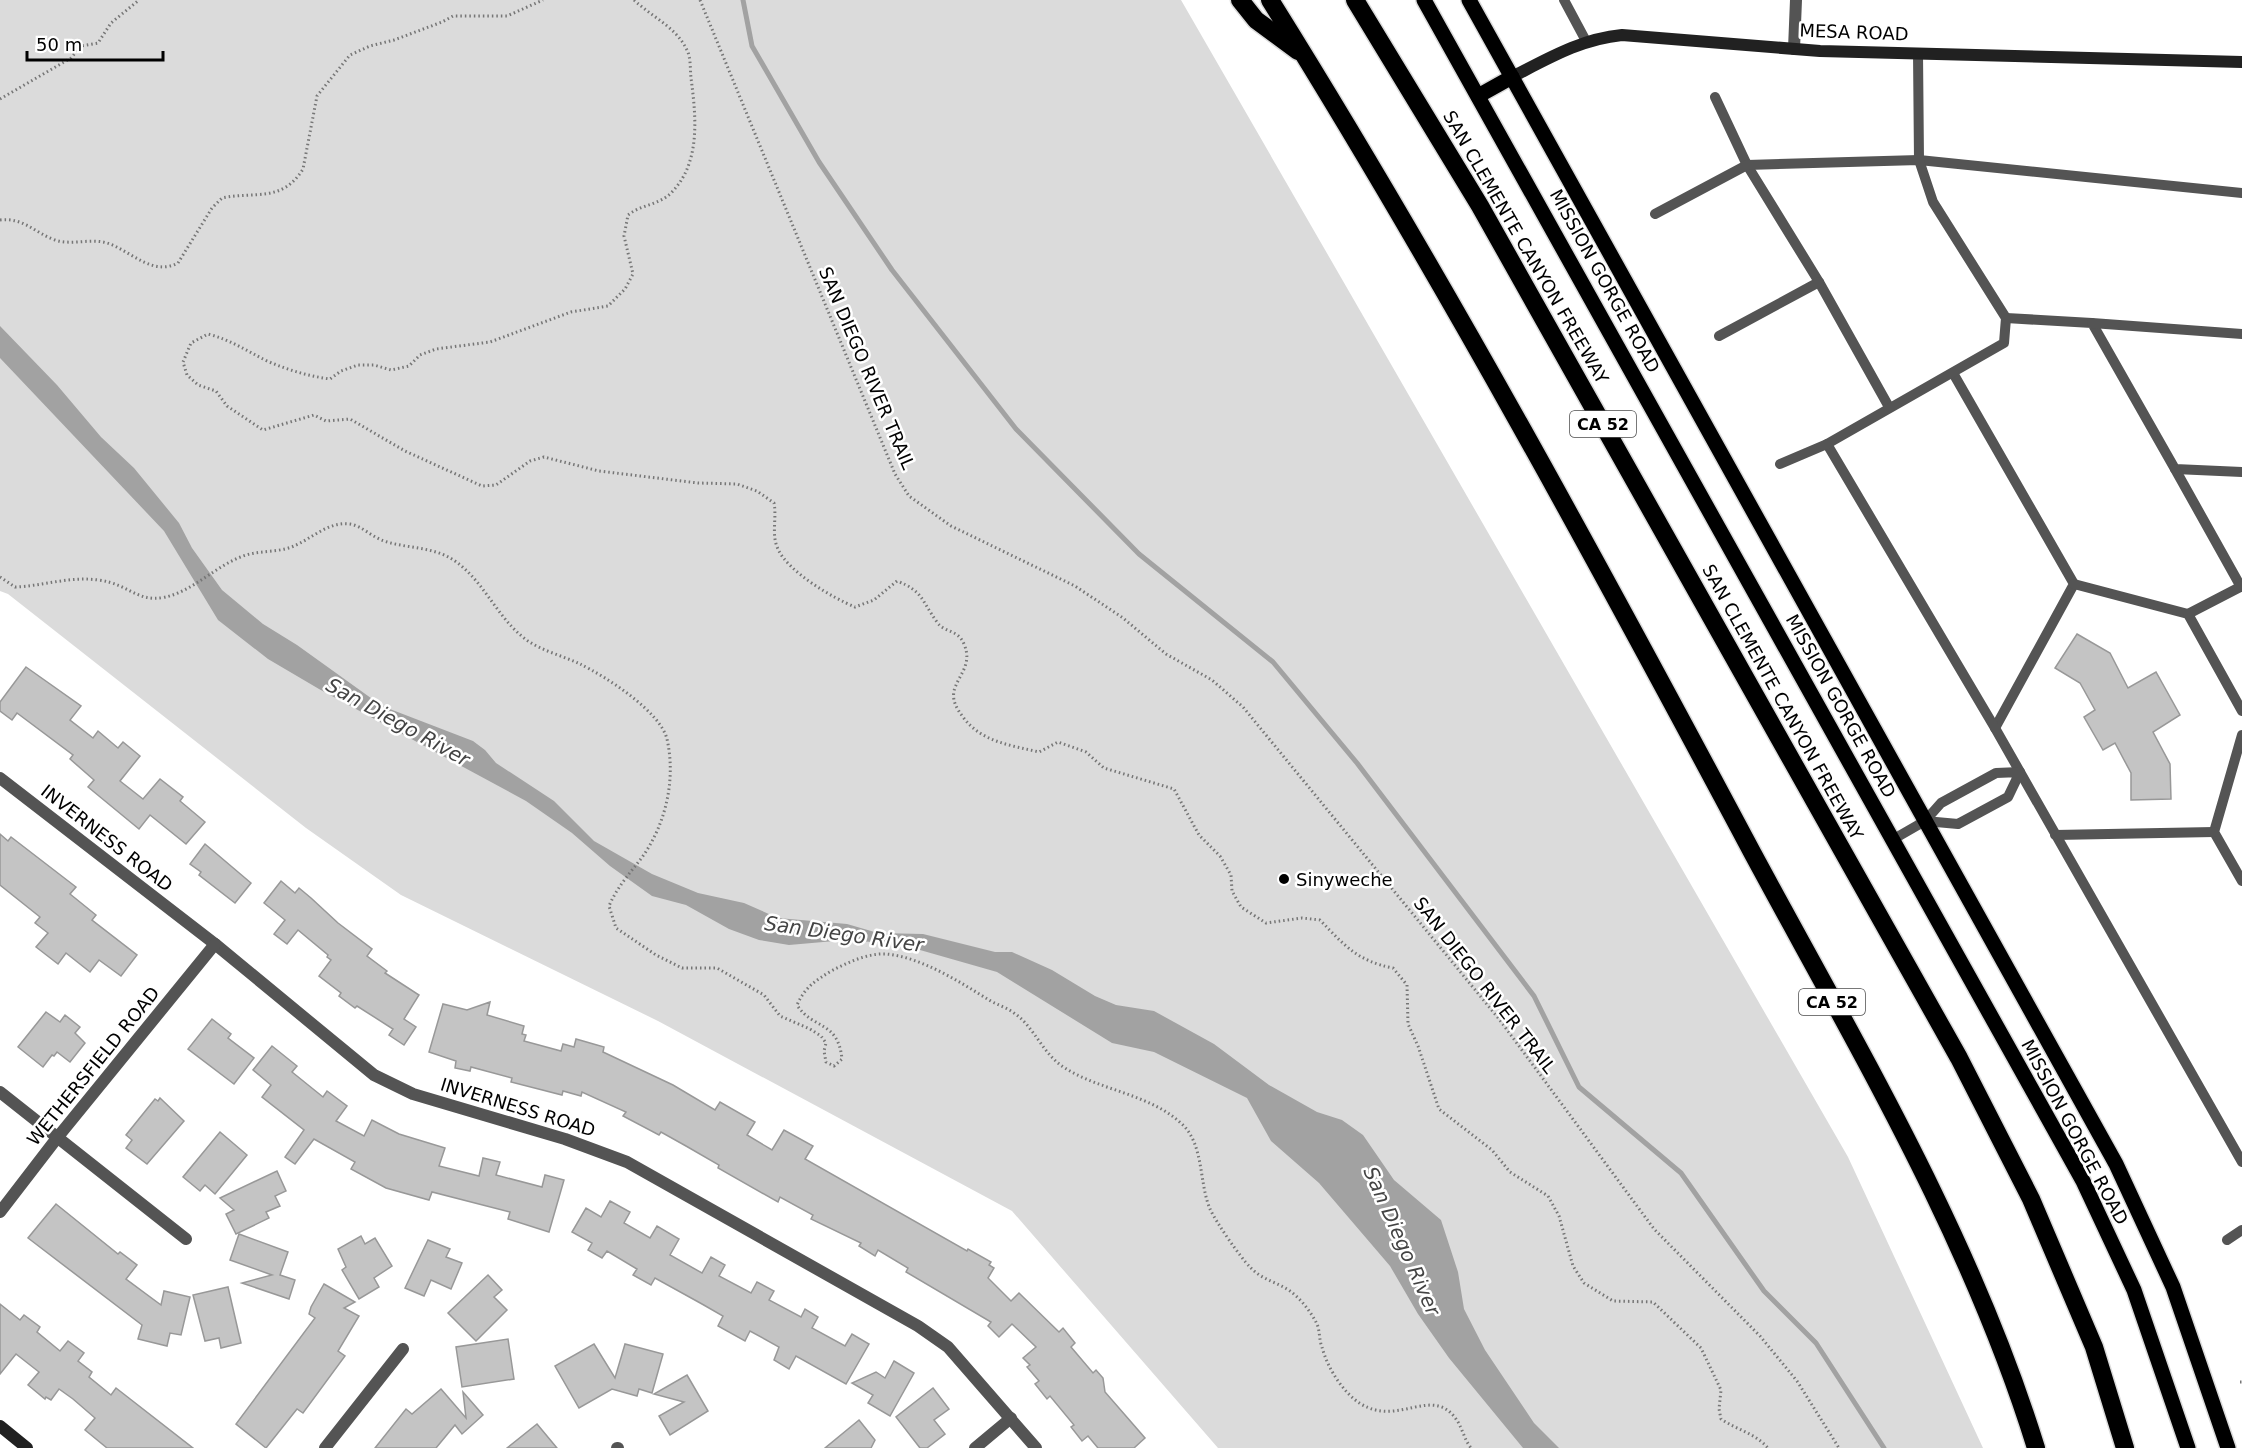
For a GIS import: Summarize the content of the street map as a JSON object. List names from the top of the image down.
{
  "streets": {
    "highway": ["SAN CLEMENTE CANYON FREEWAY", "CA 52"],
    "main road": ["MESA ROAD", "MISSION GORGE ROAD"],
    "street": ["INVERNESS ROAD", "WETHERSFIELD ROAD"],
    "path": ["SAN DIEGO RIVER TRAIL"]
  },
  "crossings": [
    ["MESA ROAD", "MISSION GORGE ROAD"],
    ["INVERNESS ROAD", "WETHERSFIELD ROAD"]
  ],
  "water": ["San Diego River"],
  "places": ["Sinyweche"],
  "scale_bar": "50 m"
}
